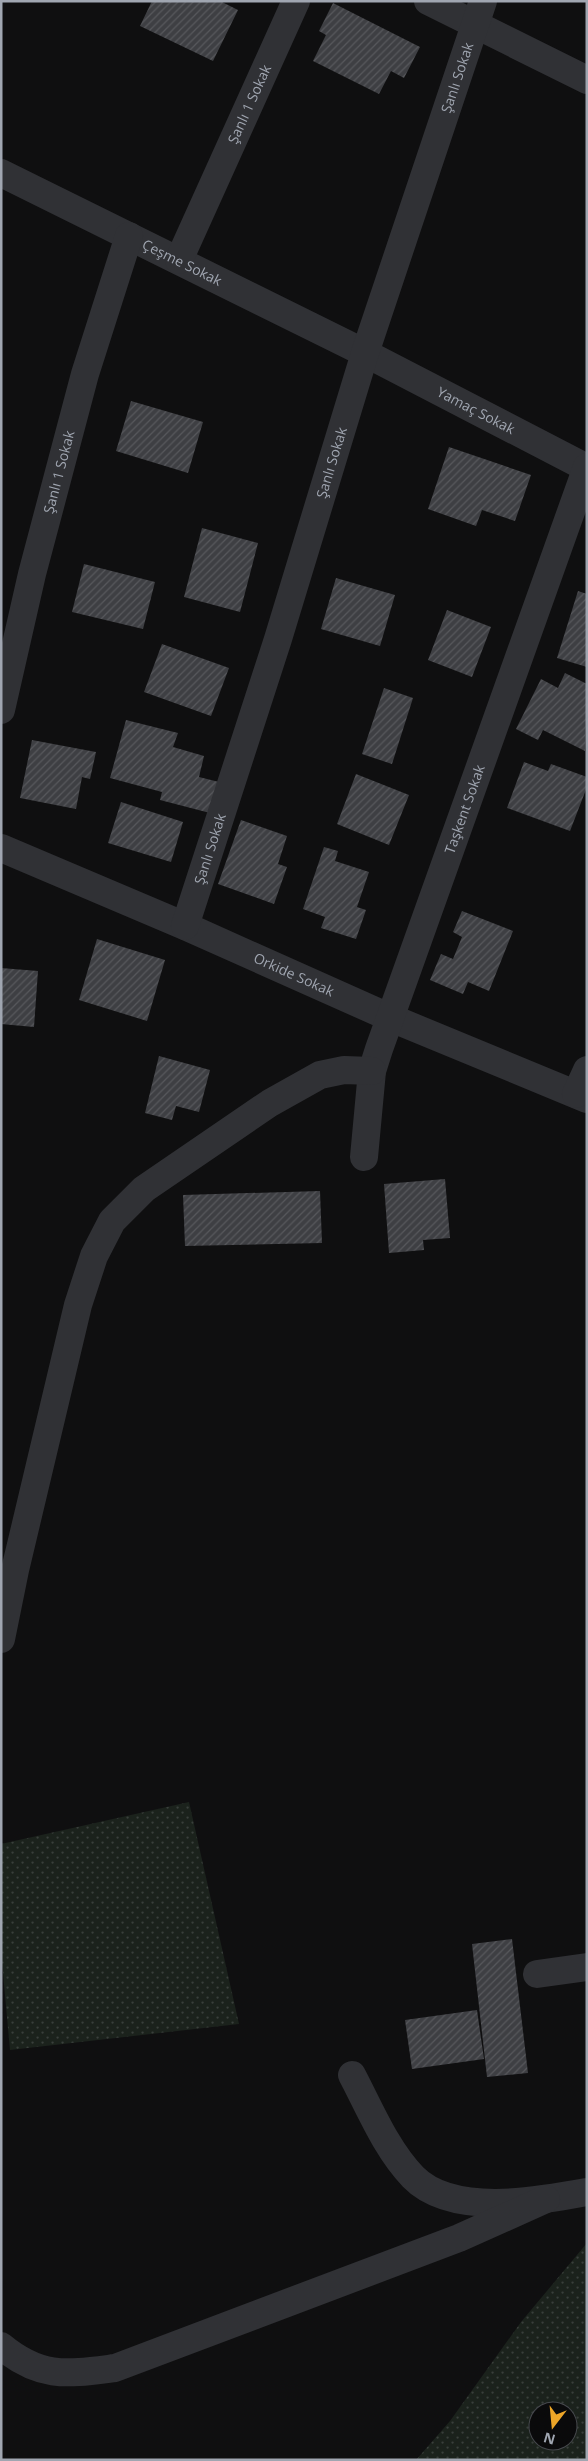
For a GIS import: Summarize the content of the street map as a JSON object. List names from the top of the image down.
{
  "streets": {
    "street": [
      "Şanlı Sokak",
      "Şanlı 1 Sokak",
      "Çeşme Sokak",
      "Yamaç Sokak",
      "Taşkent Sokak",
      "Orkide Sokak"
    ]
  },
  "crossings": [
    ["Şanlı Sokak", "Çeşme Sokak"],
    ["Şanlı Sokak", "Yamaç Sokak"],
    ["Şanlı Sokak", "Orkide Sokak"],
    ["Şanlı 1 Sokak", "Çeşme Sokak"],
    ["Çeşme Sokak", "Yamaç Sokak"],
    ["Yamaç Sokak", "Taşkent Sokak"],
    ["Taşkent Sokak", "Orkide Sokak"]
  ],
  "north": "bottom"
}
